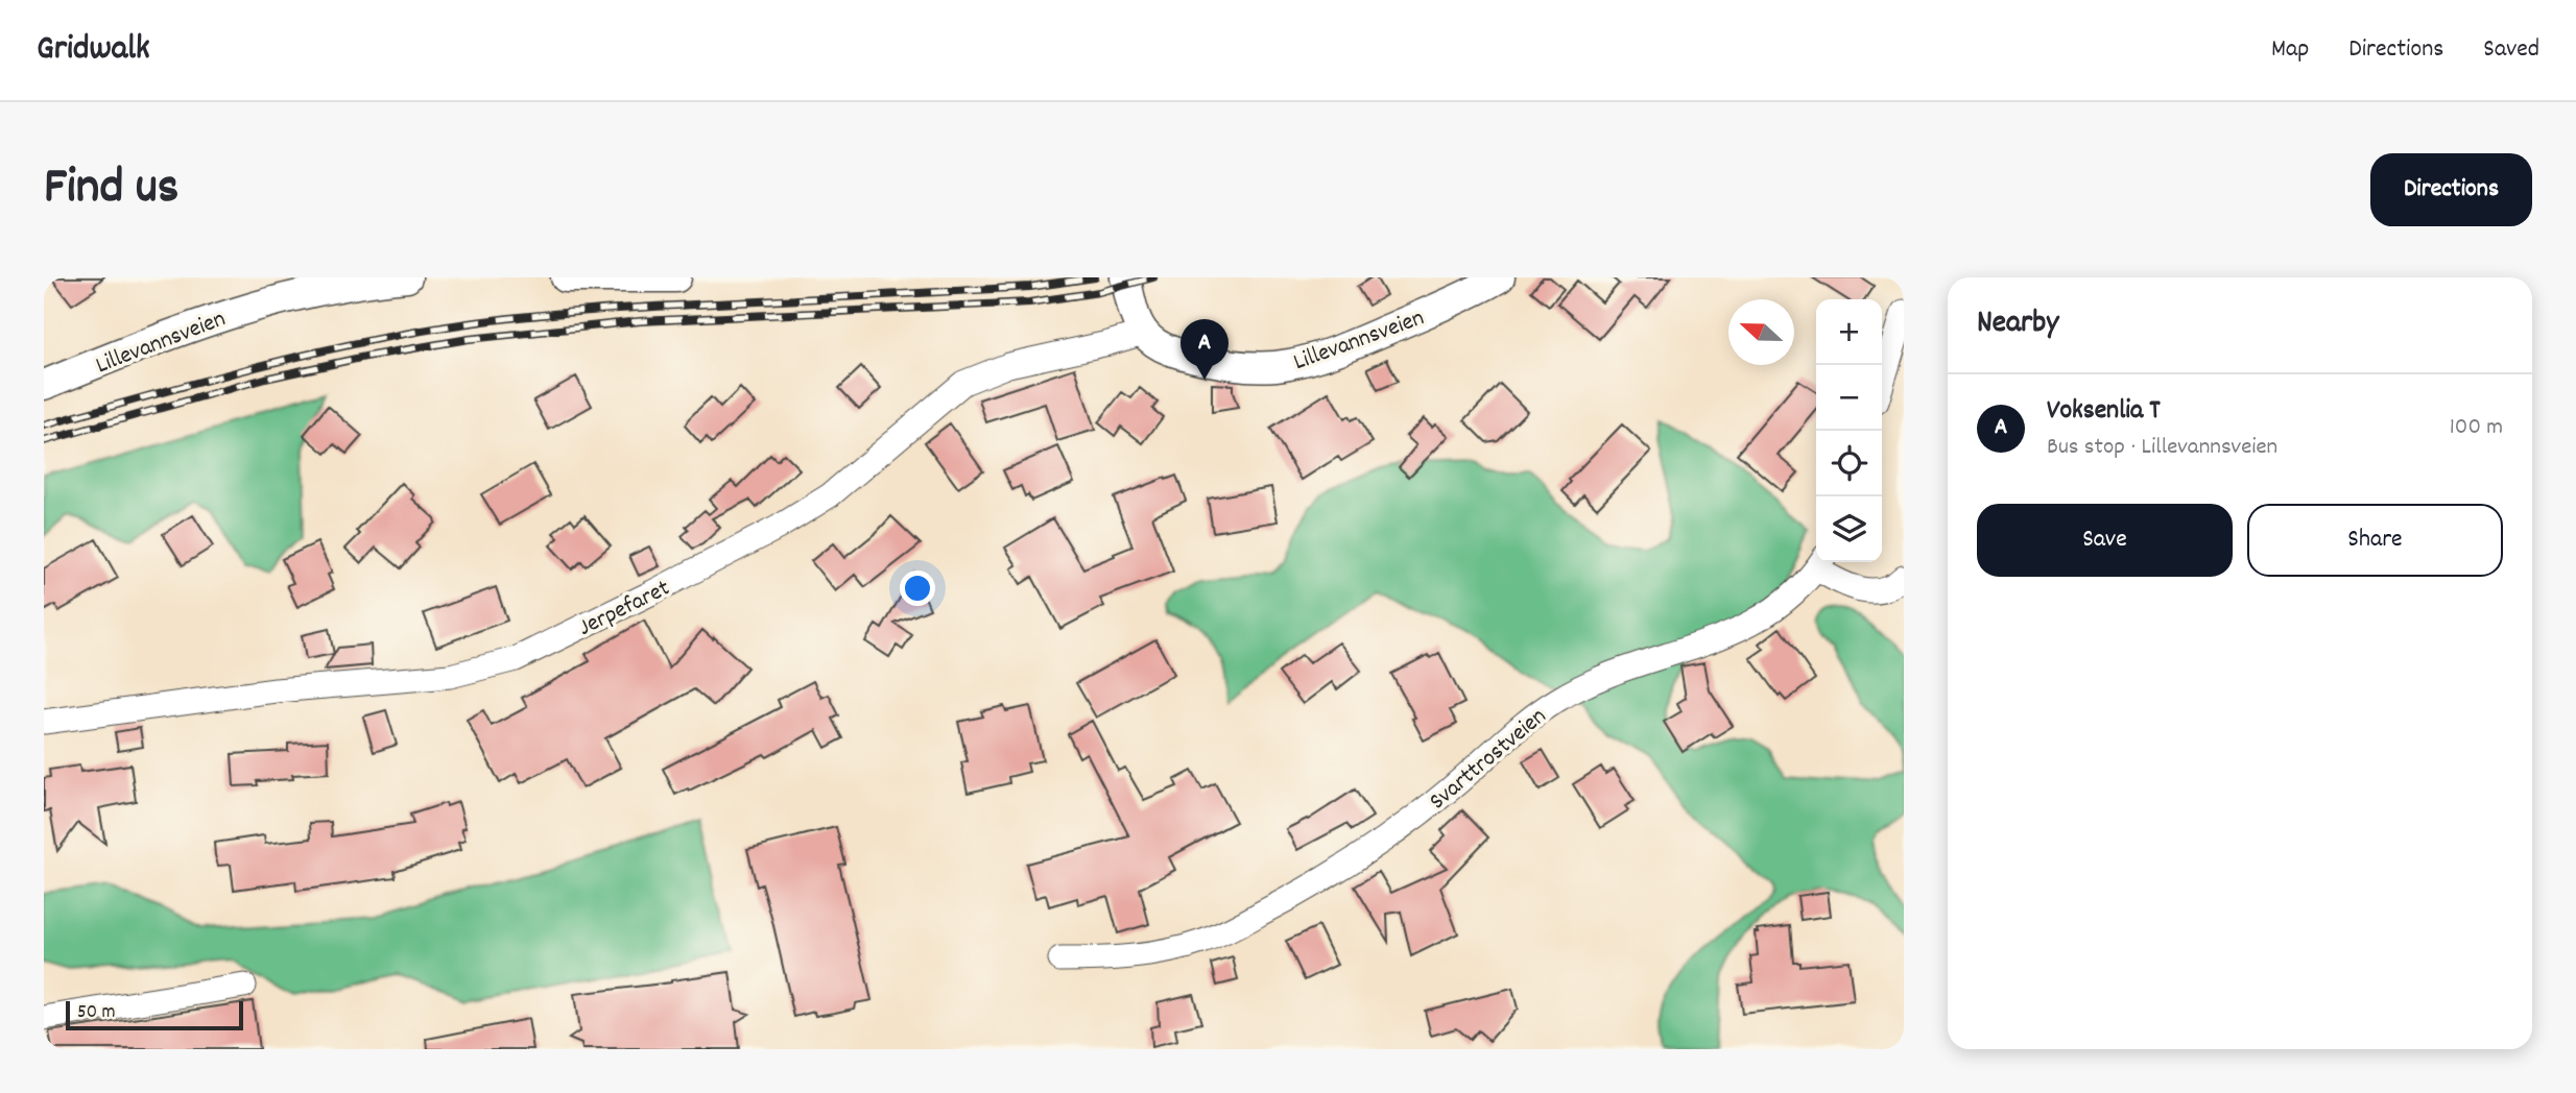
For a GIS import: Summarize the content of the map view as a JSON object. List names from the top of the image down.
{
  "streets": {
    "street": ["Lillevannsveien", "Jerpefaret", "Svarttrostveien"]
  },
  "crossings": [
    ["Lillevannsveien", "Jerpefaret"]
  ],
  "scale_bar": "50 m",
  "north": "left",
  "page": {
    "header": "Gridwalk",
    "nav": ["Map", "Directions", "Saved"],
    "title": "Find us",
    "buttons": [
      "Directions",
      ["Save", "Share"]
    ],
    "heading": "Nearby",
    "map_buttons": ["+", "−"],
    "pins": "A",
    "list": [
      {
        "mark": "A",
        "name": "Voksenlia T",
        "note": "Bus stop · Lillevannsveien",
        "value": "100 m"
      }
    ],
    "scale": "50 m"
  }
}
